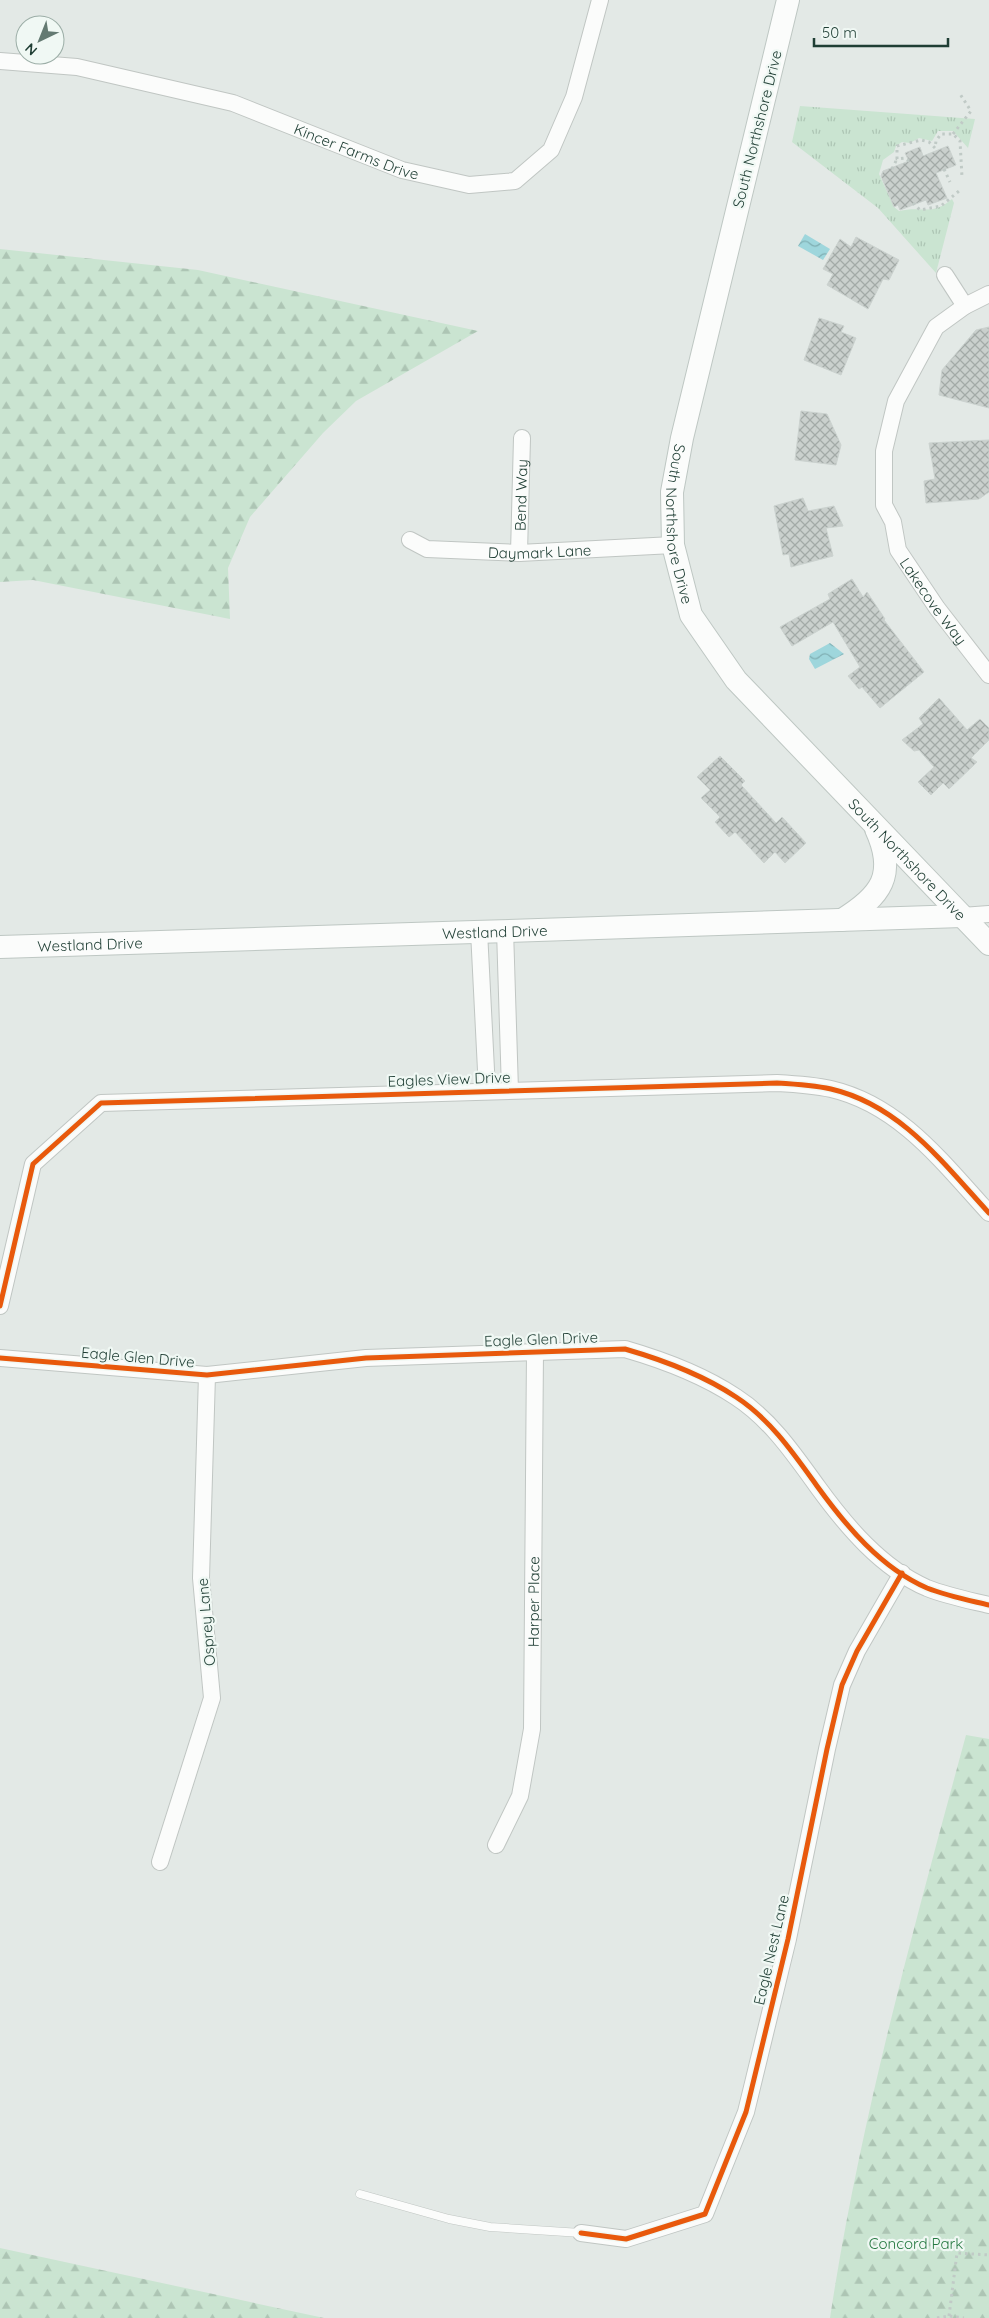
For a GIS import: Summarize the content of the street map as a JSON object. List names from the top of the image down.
{
  "streets": {
    "main road": ["South Northshore Drive", "Westland Drive"],
    "street": [
      "Kincer Farms Drive",
      "Bend Way",
      "Daymark Lane",
      "Lakecove Way",
      "Eagles View Drive",
      "Eagle Glen Drive",
      "Harper Place",
      "Osprey Lane",
      "Eagle Nest Lane"
    ]
  },
  "crossings": [
    ["South Northshore Drive", "Daymark Lane"],
    ["South Northshore Drive", "Westland Drive"],
    ["Bend Way", "Daymark Lane"],
    ["Eagle Glen Drive", "Harper Place"],
    ["Eagle Glen Drive", "Osprey Lane"],
    ["Eagle Glen Drive", "Eagle Nest Lane"]
  ],
  "parks": ["Concord Park"],
  "scale_bar": "50 m",
  "north": "bottom left"
}
